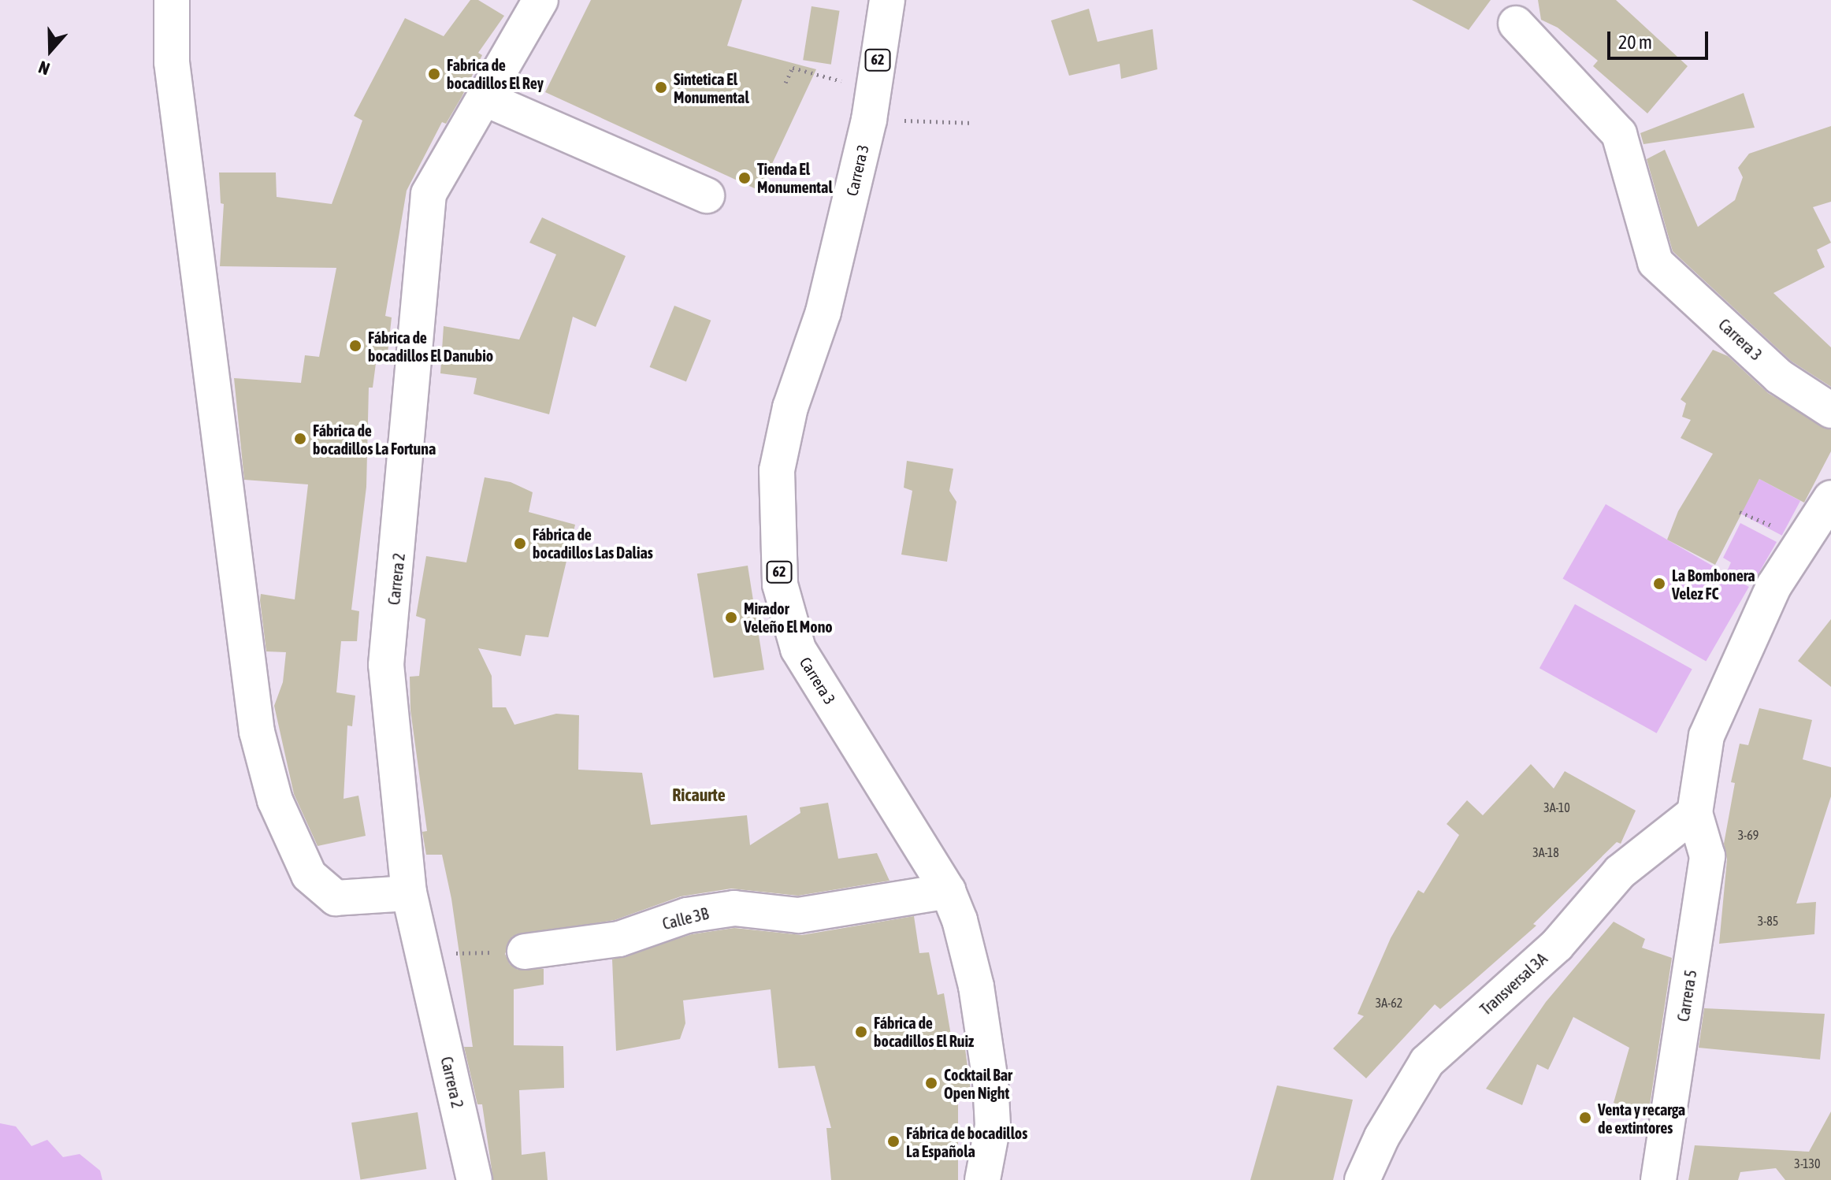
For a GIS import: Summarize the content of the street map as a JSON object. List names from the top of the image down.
{
  "streets": {
    "street": [
      "62",
      "Carrera 3",
      "Carrera 2",
      "Calle 3B",
      "Transversal 3A",
      "Carrera 5"
    ]
  },
  "crossings": [
    ["62", "Carrera 3"],
    ["Carrera 3", "Calle 3B"],
    ["Transversal 3A", "Carrera 5"]
  ],
  "districts": ["Ricaurte"],
  "places": [
    "Fabrica de bocadillos El Rey",
    "Sintetica El Monumental",
    "Tienda El Monumental",
    "Fábrica de bocadillos El Danubio",
    "Fábrica de bocadillos La Fortuna",
    "Fábrica de bocadillos Las Dalias",
    "La Bombonera Velez FC",
    "Mirador Veleño El Mono",
    "Fábrica de bocadillos El Ruiz",
    "Cocktail Bar Open Night",
    "Venta y recarga de extintores",
    "Fábrica de bocadillos La Española"
  ],
  "house_numbers": [
    "3A-10",
    "3-69",
    "3A-18",
    "3-85",
    "3A-62",
    "3-130"
  ],
  "scale_bar": "20 m",
  "north": "bottom"
}
